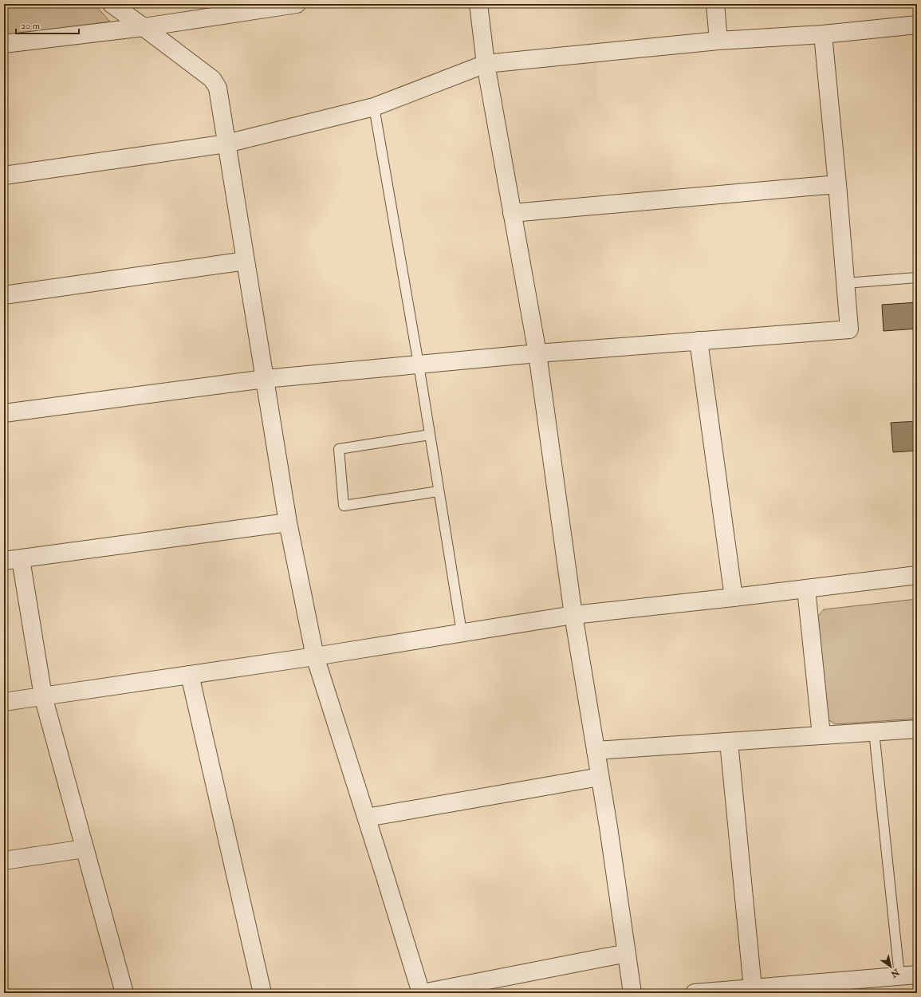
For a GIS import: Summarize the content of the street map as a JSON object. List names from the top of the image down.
{
  "scale_bar": "20 m",
  "north": "bottom right"
}
